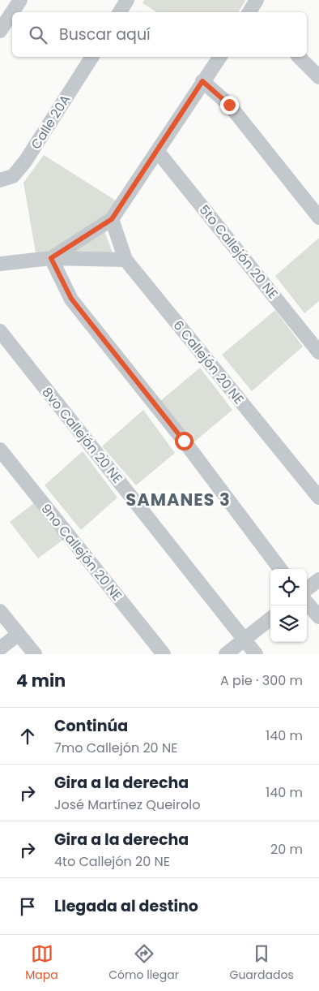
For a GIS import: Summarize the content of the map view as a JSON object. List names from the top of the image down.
{
  "streets": {
    "street": [
      "Calle 20A",
      "5to Callejón 20 NE",
      "6 Callejón 20 NE",
      "8vo Callejón 20 NE",
      "9no Callejón 20 NE"
    ]
  },
  "districts": ["SAMANES 3"],
  "page": {
    "search": "Buscar aquí",
    "heading": ["4 min", "A pie · 300 m"],
    "list": [
      ["Continúa", "7mo Callejón 20 NE", "140 m"],
      ["Gira a la derecha", "José Martínez Queirolo", "140 m"],
      ["Gira a la derecha", "4to Callejón 20 NE", "20 m"],
      "Llegada al destino"
    ],
    "nav": ["Mapa", "Cómo llegar", "Guardados"]
  }
}
